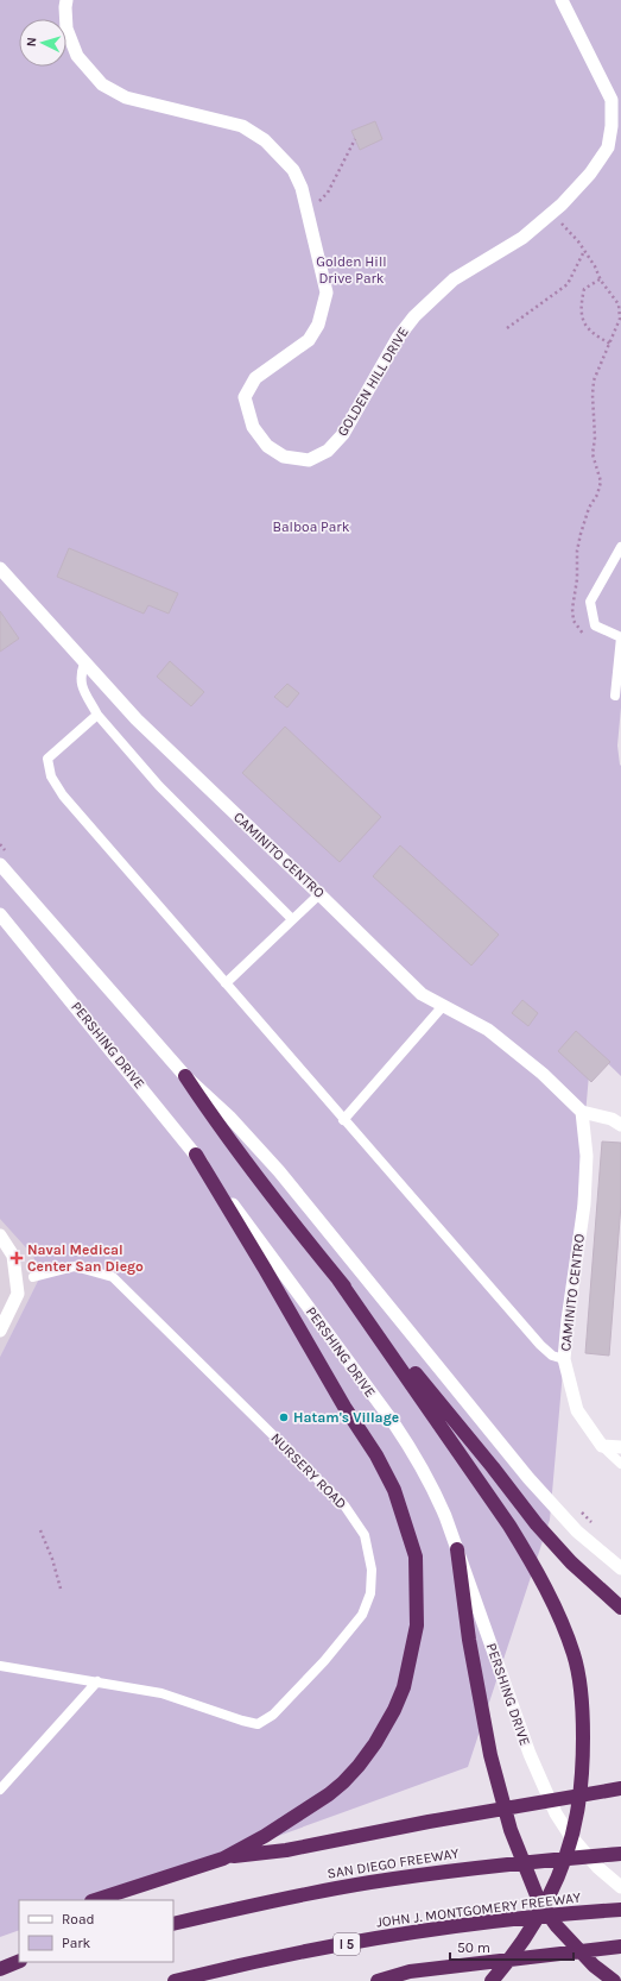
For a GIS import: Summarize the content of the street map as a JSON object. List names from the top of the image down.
{
  "streets": {
    "highway": ["SAN DIEGO FREEWAY", "JOHN J. MONTGOMERY FREEWAY", "I 5"],
    "street": ["GOLDEN HILL DRIVE", "CAMINITO CENTRO", "PERSHING DRIVE"],
    "lane": ["NURSERY ROAD"]
  },
  "parks": ["Golden Hill Drive Park", "Balboa Park"],
  "places": {
    "health": ["Naval Medical Center San Diego"],
    "other": ["Hatam's Village"]
  },
  "legend": ["Road", "Park"],
  "scale_bar": "50 m",
  "north": "left"
}
